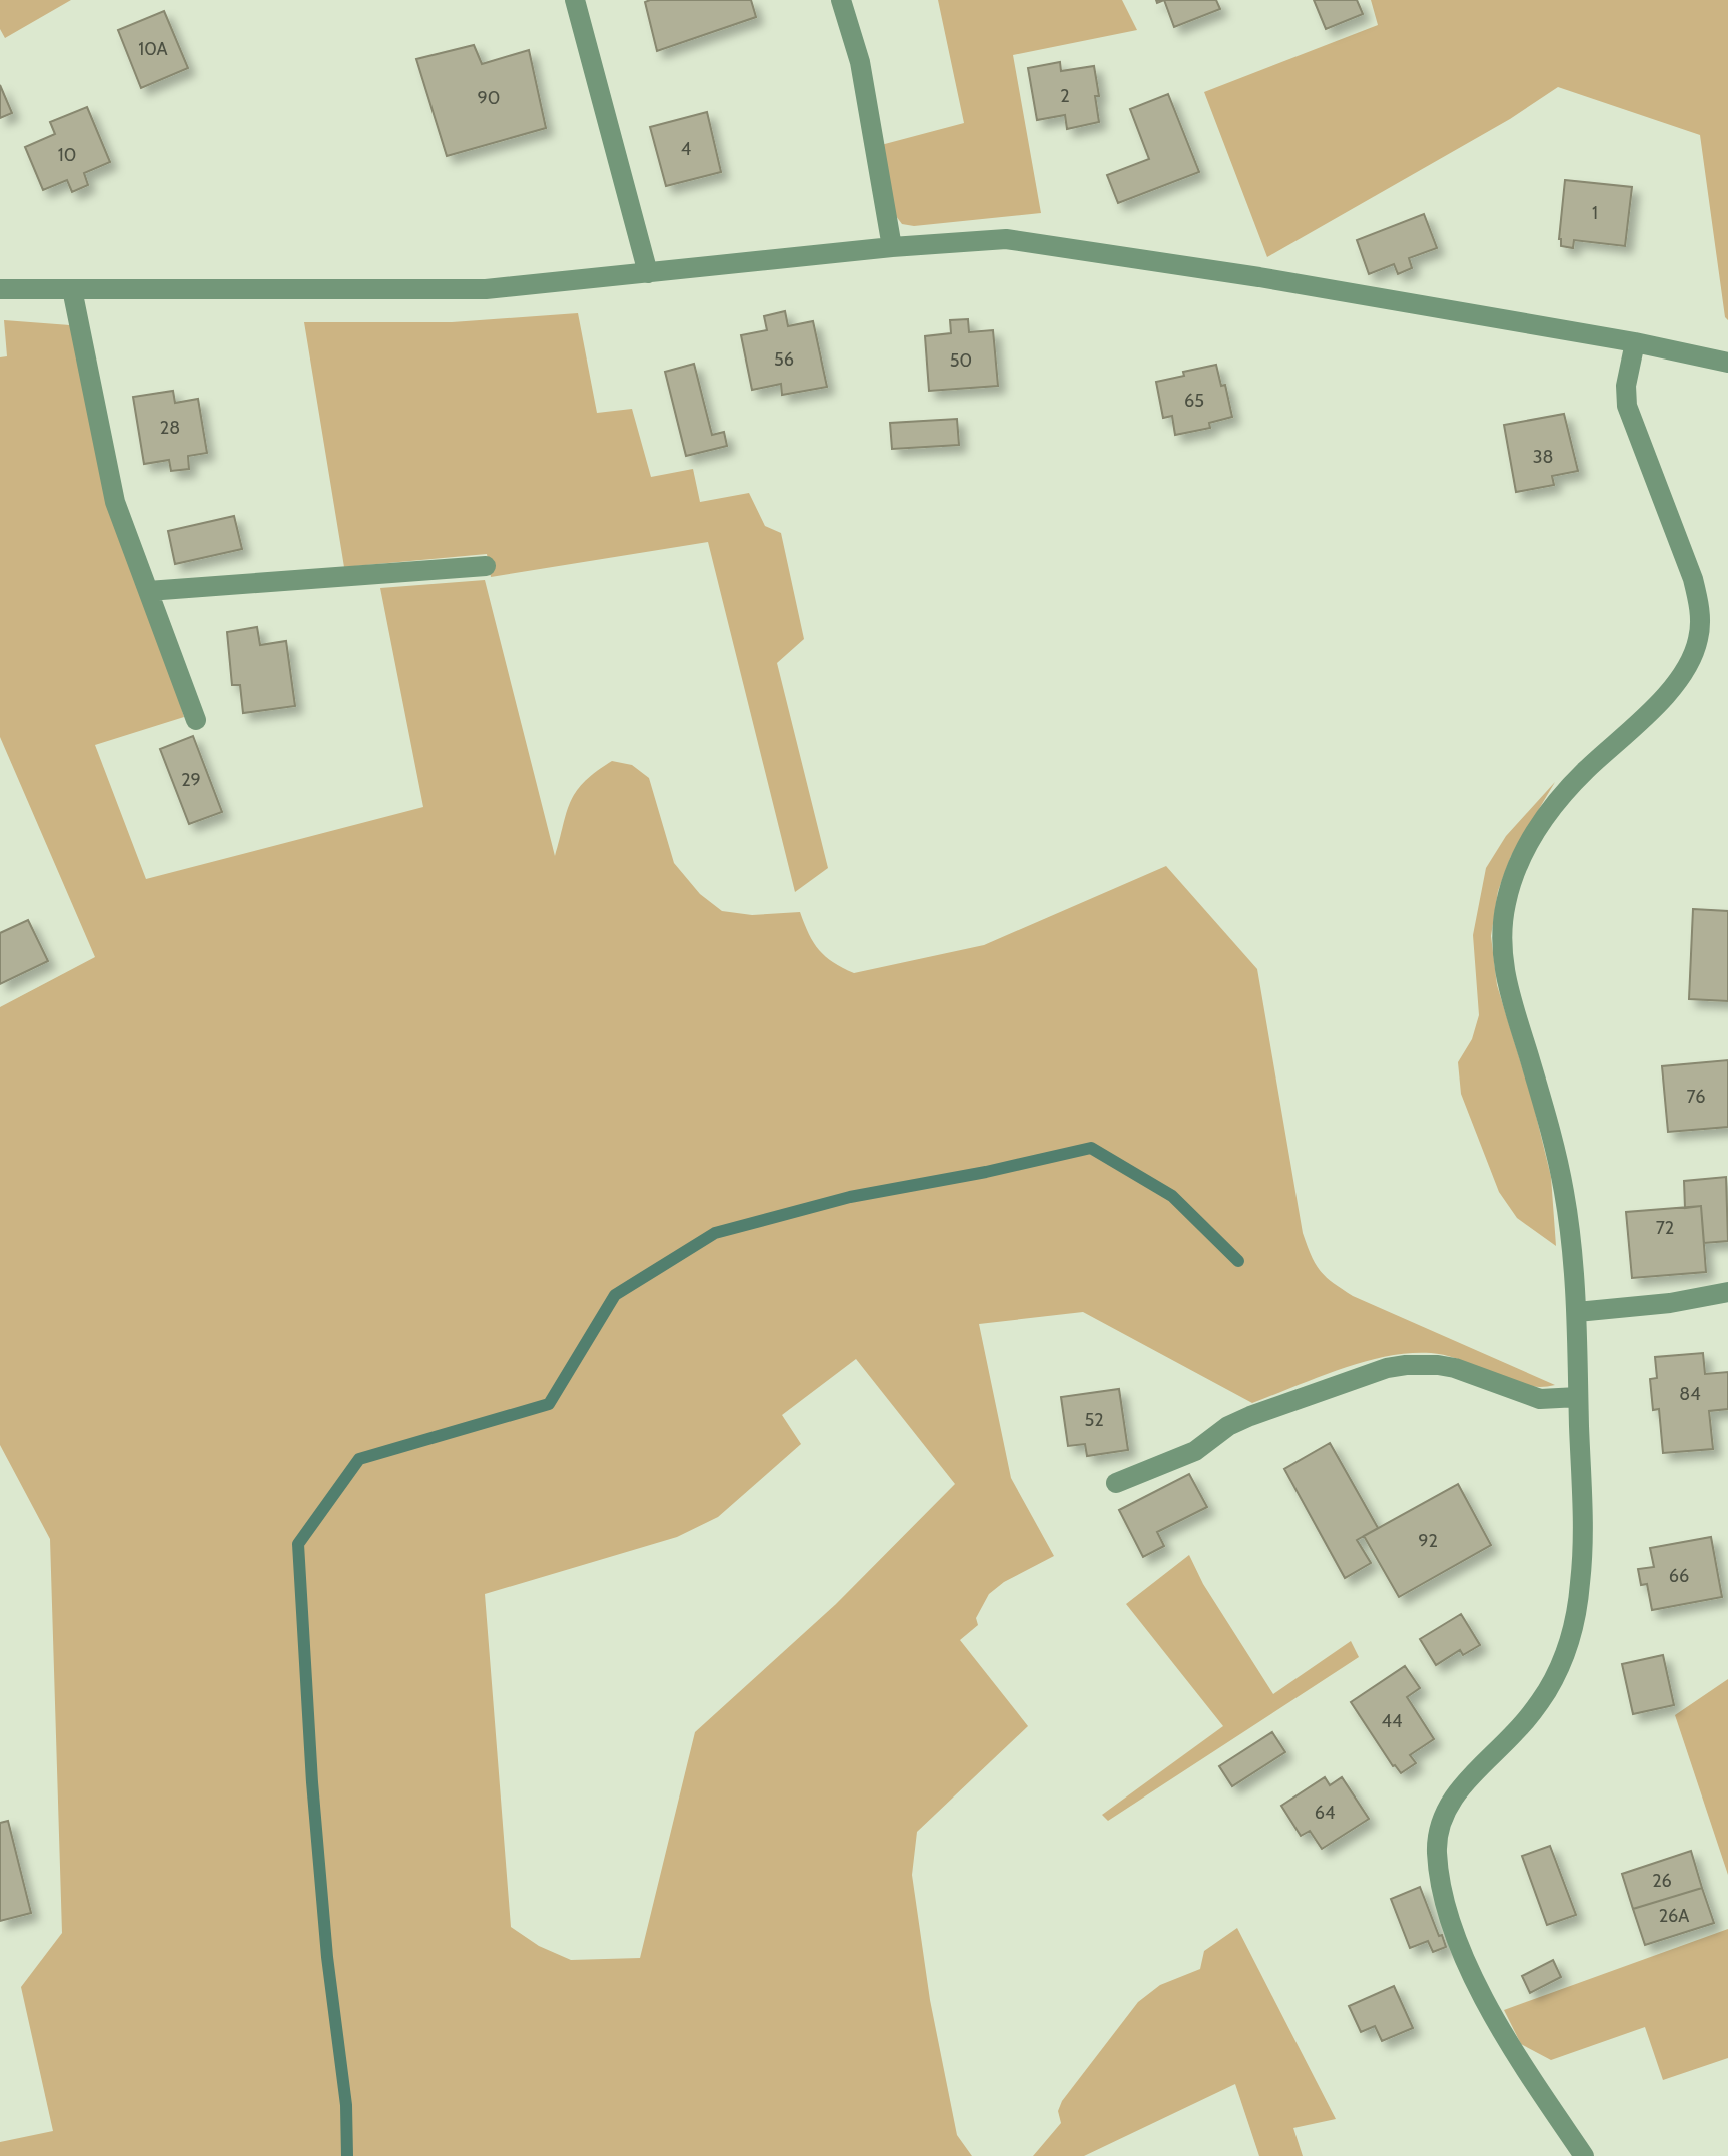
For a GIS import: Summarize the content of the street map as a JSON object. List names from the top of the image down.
{
  "house_numbers": [
    "10A",
    "2",
    "90",
    "4",
    "10",
    "1",
    "56",
    "50",
    "65",
    "28",
    "38",
    "29",
    "76",
    "72",
    "84",
    "52",
    "92",
    "66",
    "44",
    "64",
    "26",
    "26A"
  ]
}
